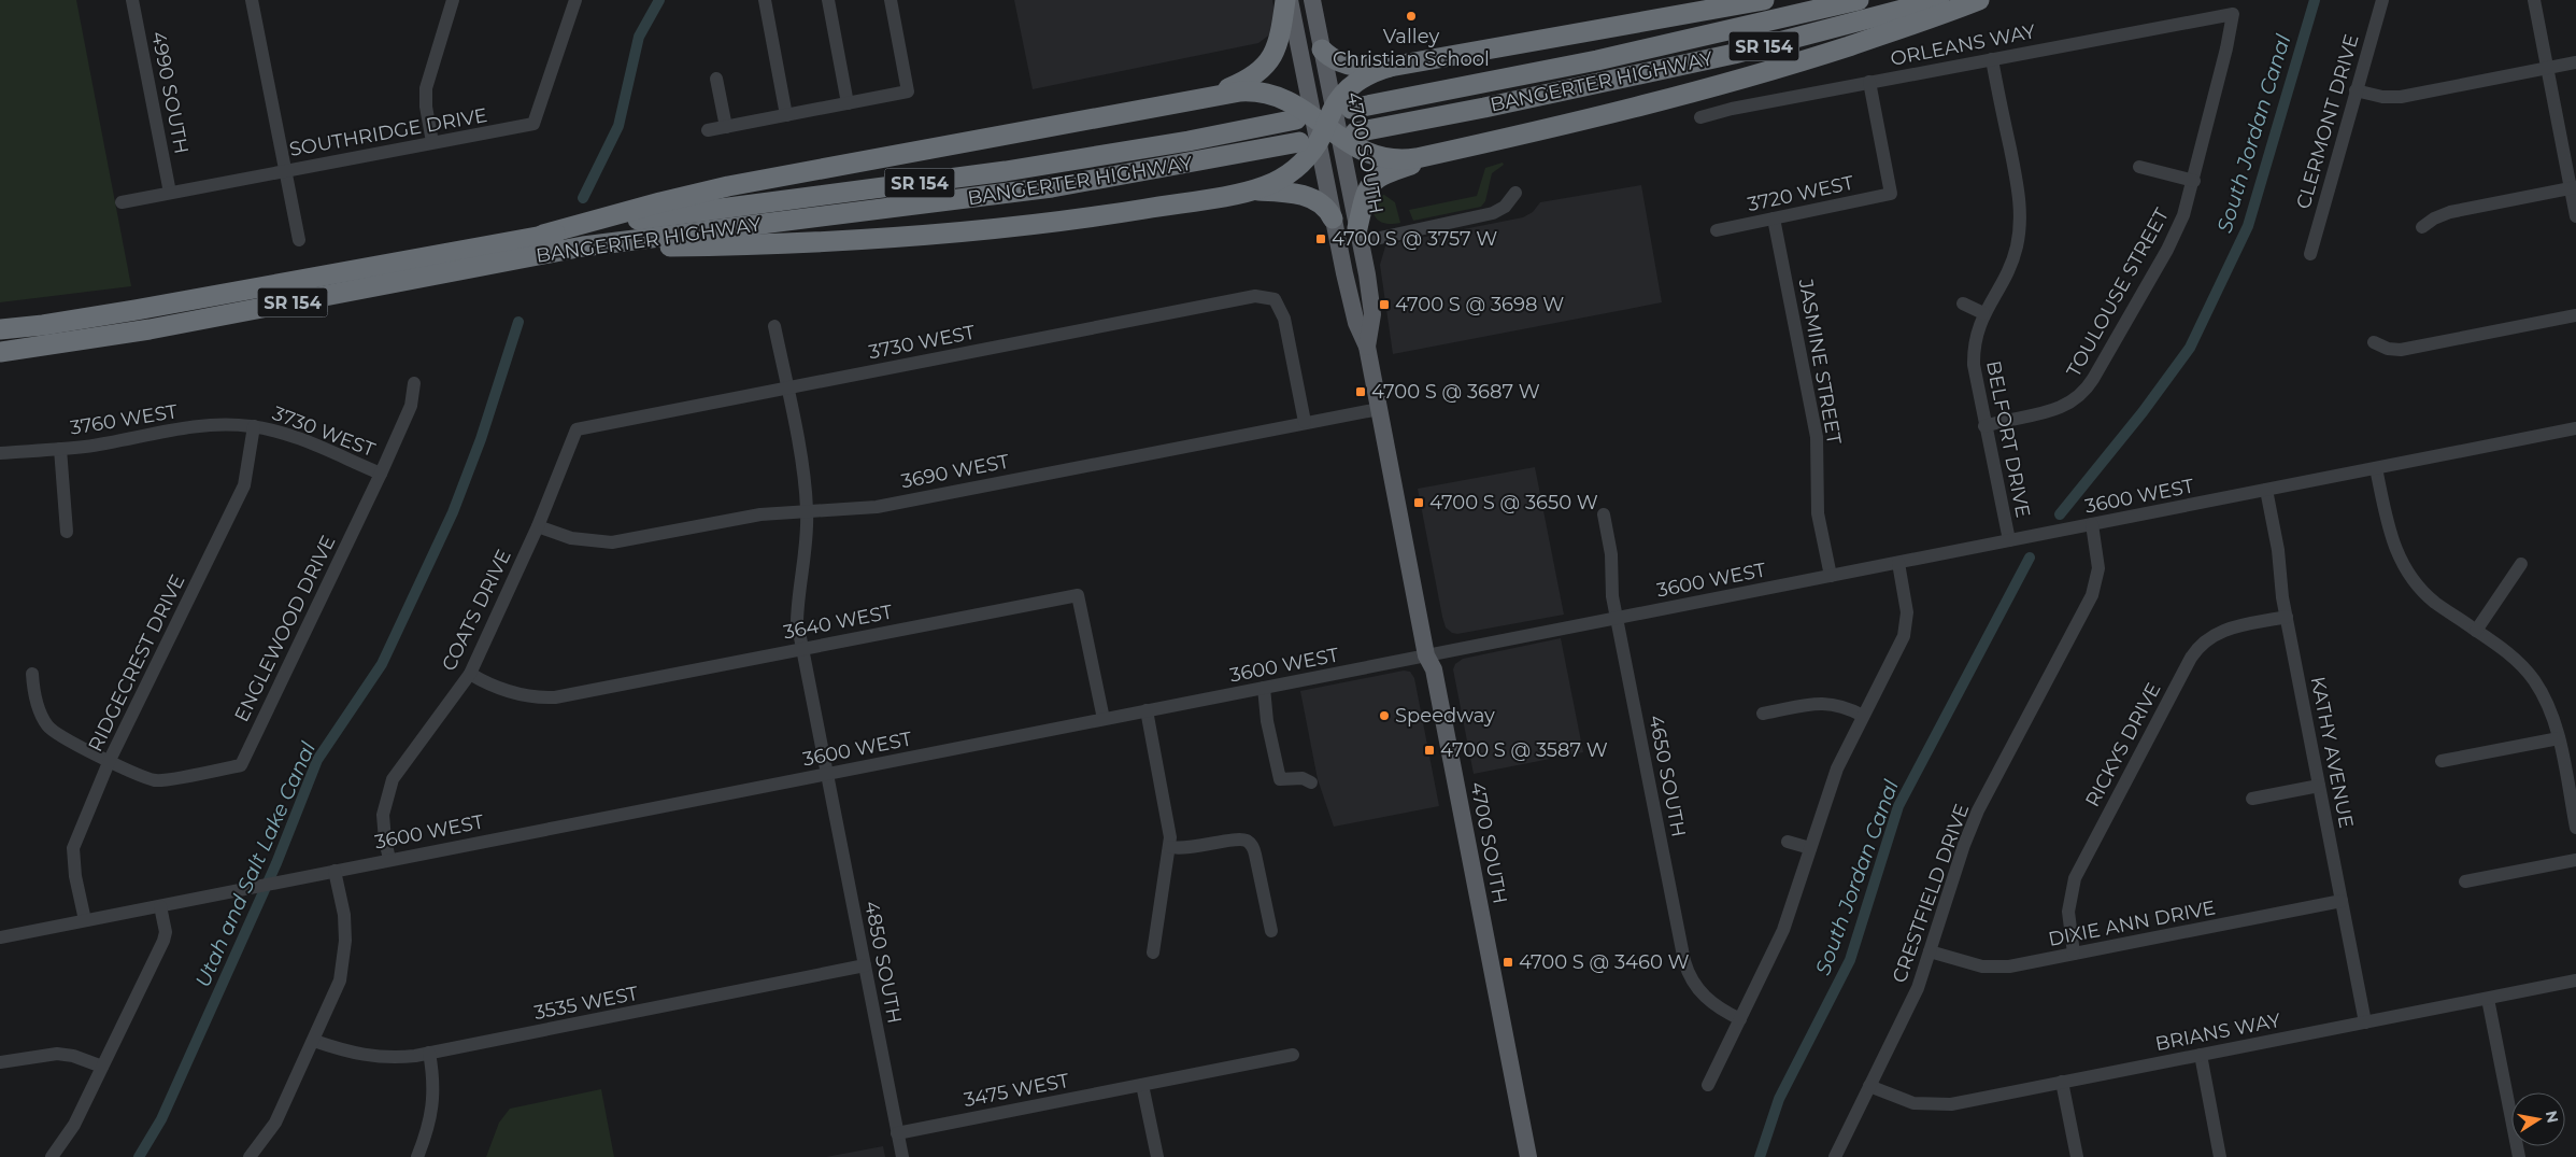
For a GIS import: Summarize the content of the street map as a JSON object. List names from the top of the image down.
{
  "streets": {
    "highway": ["SR 154", "BANGERTER HIGHWAY"],
    "main road": ["4700 SOUTH"],
    "street": [
      "ORLEANS WAY",
      "4990 SOUTH",
      "CLERMONT DRIVE",
      "SOUTHRIDGE DRIVE",
      "3720 WEST",
      "TOULOUSE STREET",
      "3730 WEST",
      "JASMINE STREET",
      "3760 WEST",
      "BELFORT DRIVE",
      "3690 WEST",
      "3600 WEST",
      "COATS DRIVE",
      "3640 WEST",
      "ENGLEWOOD DRIVE",
      "RIDGECREST DRIVE",
      "RICKYS DRIVE",
      "KATHY AVENUE",
      "4650 SOUTH",
      "CRESTFIELD DRIVE",
      "DIXIE ANN DRIVE",
      "4850 SOUTH",
      "3535 WEST",
      "BRIANS WAY",
      "3475 WEST"
    ]
  },
  "crossings": [
    ["ORLEANS WAY", "3720 WEST"],
    ["ORLEANS WAY", "TOULOUSE STREET"],
    ["ORLEANS WAY", "BELFORT DRIVE"],
    ["BANGERTER HIGHWAY", "4700 SOUTH"],
    ["4990 SOUTH", "SOUTHRIDGE DRIVE"],
    ["4700 SOUTH", "3690 WEST"],
    ["4700 SOUTH", "3600 WEST"],
    ["3720 WEST", "JASMINE STREET"],
    ["TOULOUSE STREET", "BELFORT DRIVE"],
    ["3730 WEST", "3760 WEST"],
    ["3730 WEST", "3690 WEST"],
    ["3730 WEST", "COATS DRIVE"],
    ["3730 WEST", "ENGLEWOOD DRIVE"],
    ["3730 WEST", "RIDGECREST DRIVE"],
    ["3730 WEST", "4850 SOUTH"],
    ["JASMINE STREET", "3600 WEST"],
    ["3760 WEST", "RIDGECREST DRIVE"],
    ["BELFORT DRIVE", "3600 WEST"],
    ["3690 WEST", "COATS DRIVE"],
    ["3690 WEST", "4850 SOUTH"],
    ["3600 WEST", "COATS DRIVE"],
    ["3600 WEST", "3640 WEST"],
    ["3600 WEST", "RIDGECREST DRIVE"],
    ["3600 WEST", "KATHY AVENUE"],
    ["3600 WEST", "4650 SOUTH"],
    ["3600 WEST", "CRESTFIELD DRIVE"],
    ["3600 WEST", "4850 SOUTH"],
    ["COATS DRIVE", "3640 WEST"],
    ["3640 WEST", "4850 SOUTH"],
    ["ENGLEWOOD DRIVE", "RIDGECREST DRIVE"],
    ["RICKYS DRIVE", "KATHY AVENUE"],
    ["RICKYS DRIVE", "DIXIE ANN DRIVE"],
    ["KATHY AVENUE", "DIXIE ANN DRIVE"],
    ["KATHY AVENUE", "BRIANS WAY"],
    ["CRESTFIELD DRIVE", "DIXIE ANN DRIVE"],
    ["CRESTFIELD DRIVE", "BRIANS WAY"],
    ["4850 SOUTH", "3535 WEST"],
    ["4850 SOUTH", "3475 WEST"]
  ],
  "water": ["South Jordan Canal", "Utah and Salt Lake Canal"],
  "places": {
    "other": ["Valley Christian School", "Speedway"],
    "transit": [
      "4700 S @ 3757 W",
      "4700 S @ 3698 W",
      "4700 S @ 3687 W",
      "4700 S @ 3650 W",
      "4700 S @ 3587 W",
      "4700 S @ 3460 W"
    ]
  },
  "north": "right"
}
